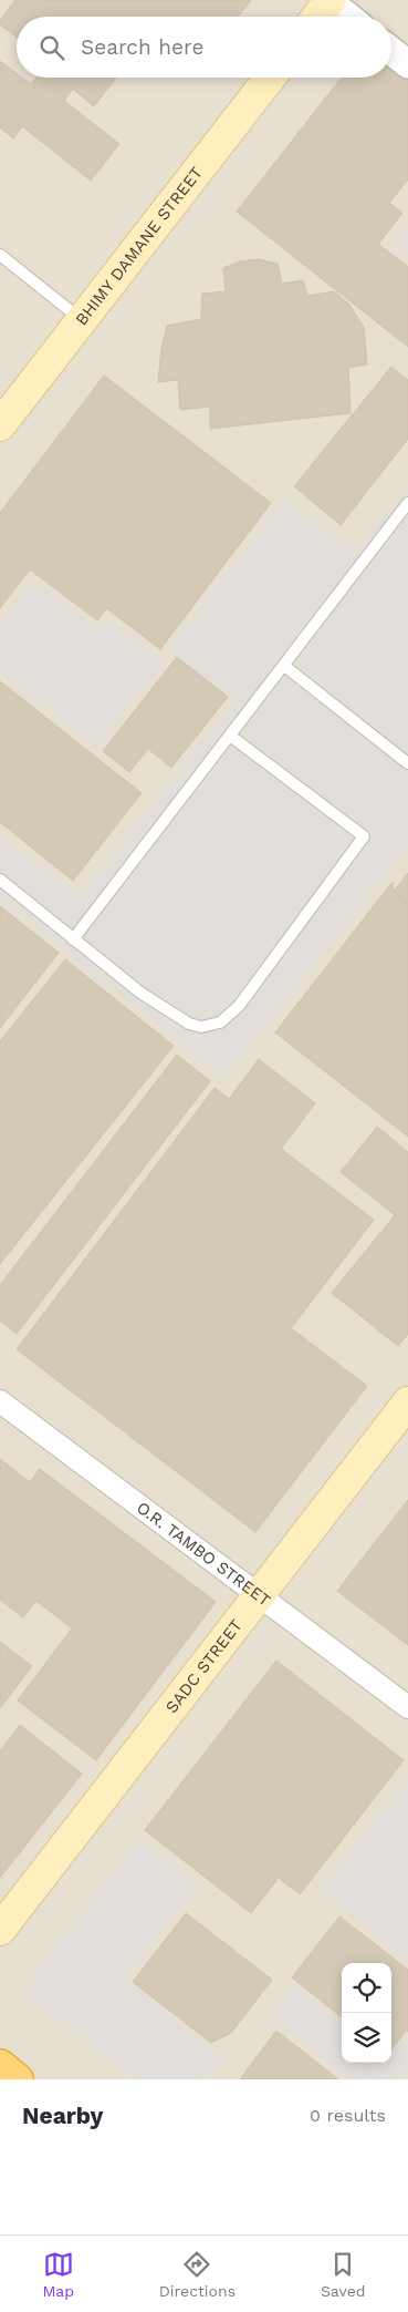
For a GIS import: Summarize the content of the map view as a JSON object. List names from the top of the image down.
{
  "streets": {
    "main road": ["BHIMY DAMANE STREET", "SADC STREET"],
    "street": ["O.R. TAMBO STREET"]
  },
  "crossings": [
    ["O.R. TAMBO STREET", "SADC STREET"]
  ],
  "page": {
    "search": "Search here",
    "heading": ["Nearby", "0 results"],
    "nav": ["Map", "Directions", "Saved"]
  }
}
